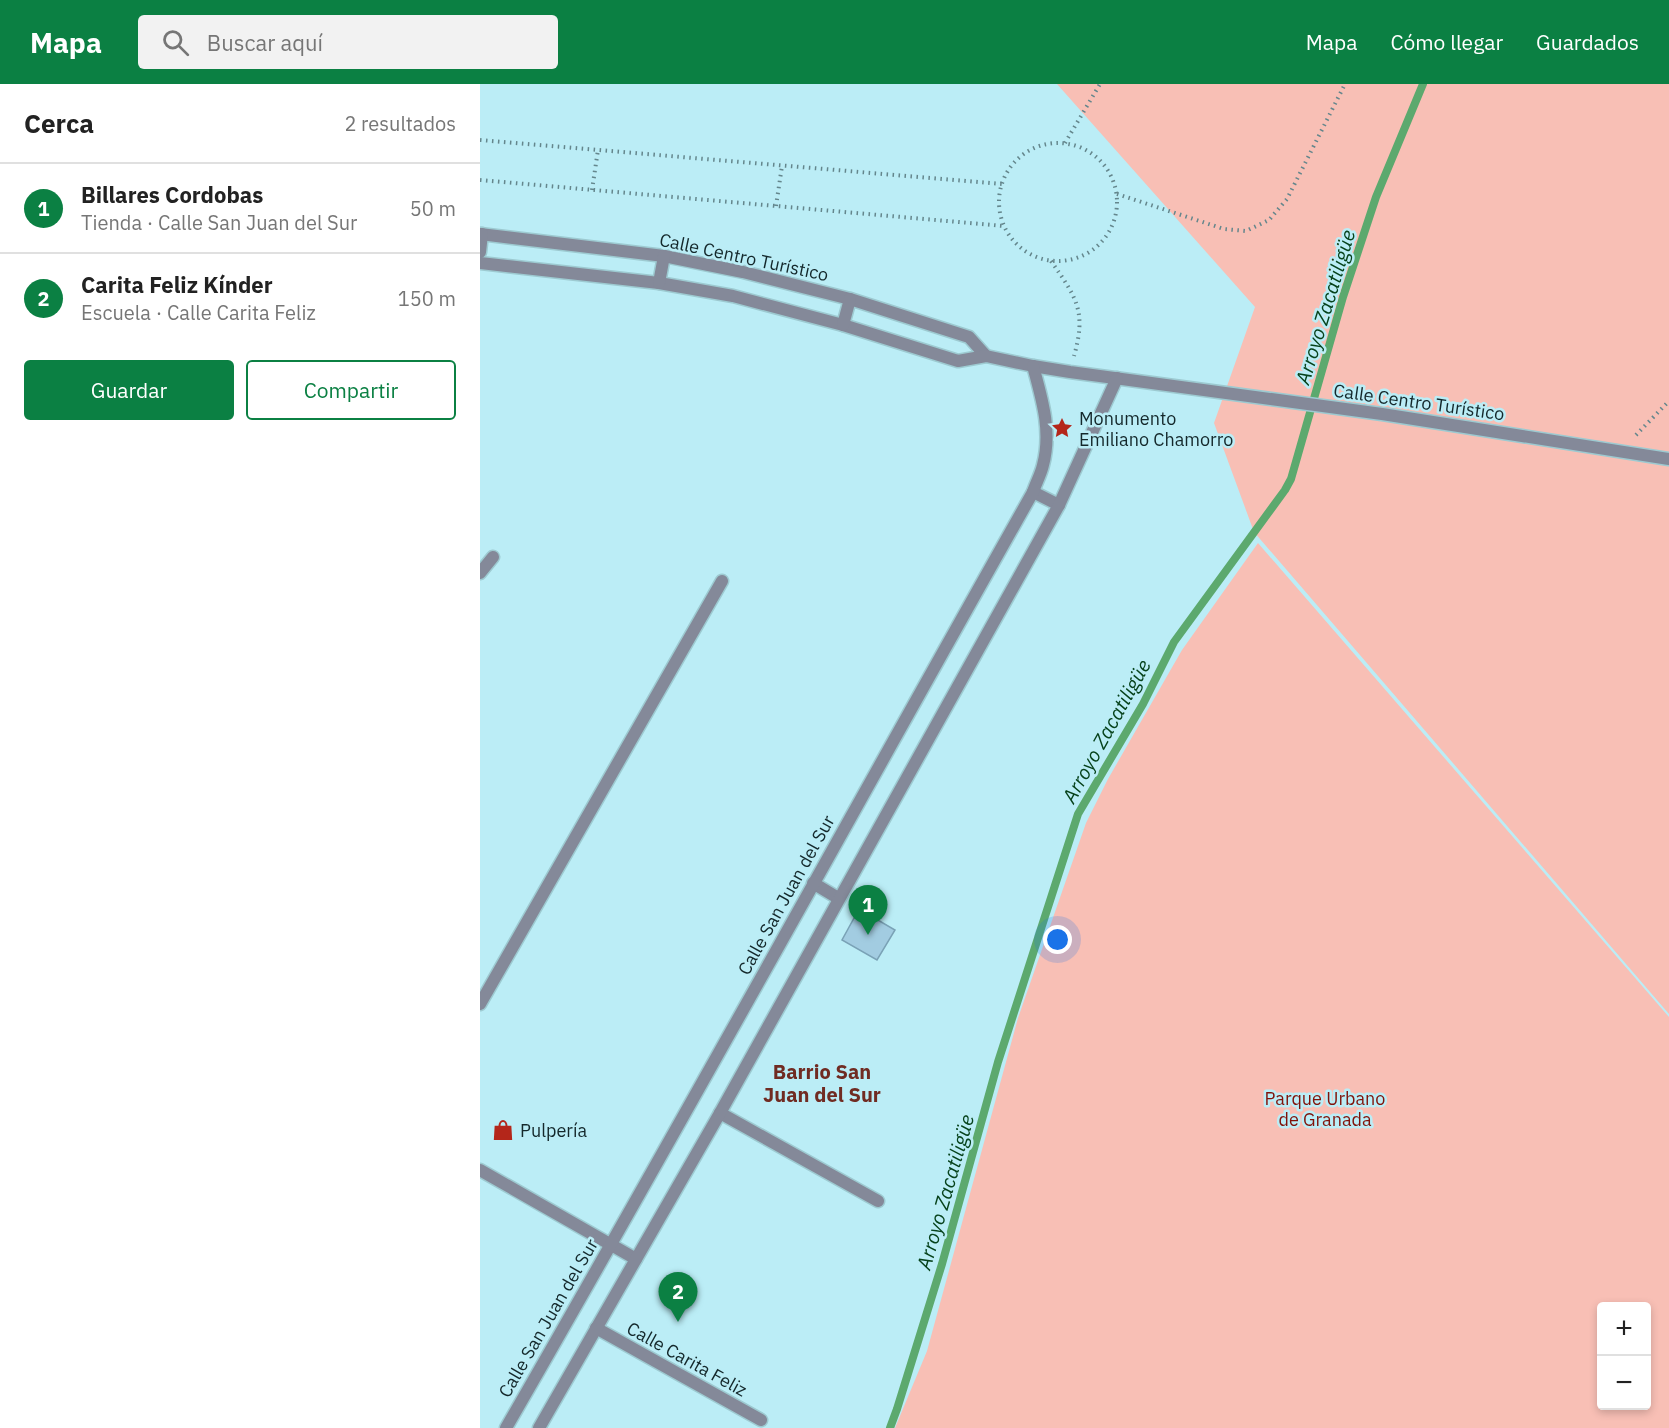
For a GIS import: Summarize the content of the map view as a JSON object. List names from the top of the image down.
{
  "streets": {
    "street": ["Calle Centro Turístico", "Calle San Juan del Sur", "Calle Carita Feliz"]
  },
  "crossings": [
    ["Calle Centro Turístico", "Calle San Juan del Sur"]
  ],
  "districts": ["Barrio San Juan del Sur"],
  "water": ["Arroyo Zacatiligüe"],
  "parks": ["Parque Urbano de Granada"],
  "places": {
    "place": ["Monumento Emiliano Chamorro"],
    "shop": ["Pulpería"]
  },
  "page": {
    "header": "Mapa",
    "search": "Buscar aquí",
    "nav": ["Mapa", "Cómo llegar", "Guardados"],
    "heading": ["Cerca", "2 resultados"],
    "list": [
      {
        "mark": "1",
        "name": "Billares Cordobas",
        "note": "Tienda · Calle San Juan del Sur",
        "value": "50 m"
      },
      {
        "mark": "2",
        "name": "Carita Feliz Kínder",
        "note": "Escuela · Calle Carita Feliz",
        "value": "150 m"
      }
    ],
    "buttons": ["Guardar", "Compartir"],
    "pins": ["1", "2"],
    "map_buttons": ["+", "−"]
  }
}
